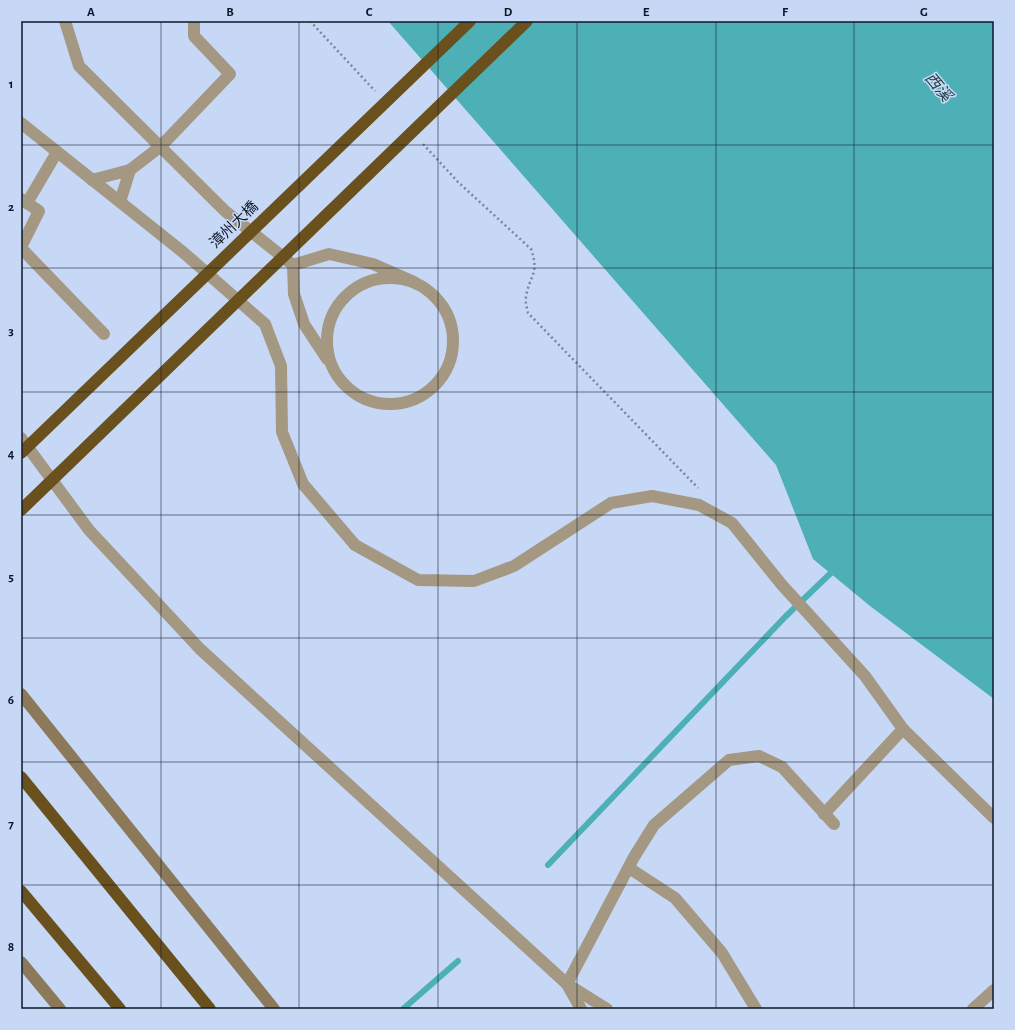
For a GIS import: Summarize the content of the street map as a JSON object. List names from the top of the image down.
{
  "streets": {
    "highway": ["漳州大橋"]
  },
  "water": ["西溪"],
  "grid": {
    "columns": [
      "A",
      "B",
      "C",
      "D",
      "E",
      "F",
      "G"
    ],
    "rows": [
      "1",
      "2",
      "3",
      "4",
      "5",
      "6",
      "7",
      "8"
    ]
  }
}
